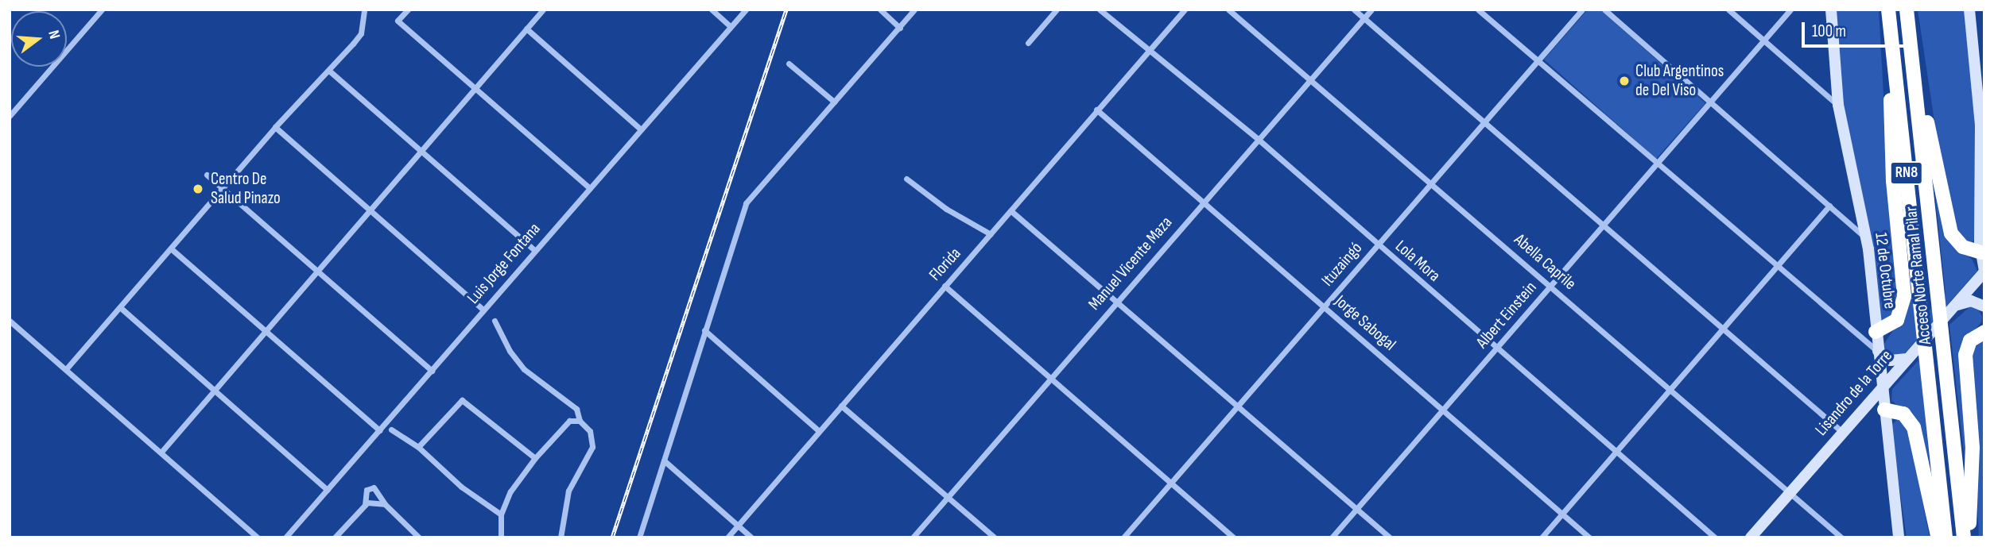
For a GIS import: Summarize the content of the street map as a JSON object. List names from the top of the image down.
{
  "streets": {
    "highway": ["RN8", "Acceso Norte Ramal Pilar"],
    "street": [
      "Lola Mora",
      "Abella Caprile",
      "Luis Jorge Fontana",
      "Manuel Vicente Maza",
      "Florida",
      "Ituzaingó",
      "12 de Octubre",
      "Albert Einstein",
      "Jorge Sabogal",
      "Lisandro de la Torre"
    ]
  },
  "crossings": [
    ["Lola Mora", "Manuel Vicente Maza"],
    ["Lola Mora", "Florida"],
    ["Lola Mora", "Ituzaingó"],
    ["Lola Mora", "Albert Einstein"],
    ["Abella Caprile", "Manuel Vicente Maza"],
    ["Abella Caprile", "Ituzaingó"],
    ["Abella Caprile", "Albert Einstein"],
    ["Abella Caprile", "Lisandro de la Torre"],
    ["Manuel Vicente Maza", "Jorge Sabogal"],
    ["Florida", "Jorge Sabogal"],
    ["Ituzaingó", "Jorge Sabogal"],
    ["12 de Octubre", "Lisandro de la Torre"],
    ["Albert Einstein", "Jorge Sabogal"]
  ],
  "places": ["Club Argentinos de Del Viso", "Centro De Salud Pinazo"],
  "scale_bar": "100 m",
  "north": "right"
}
